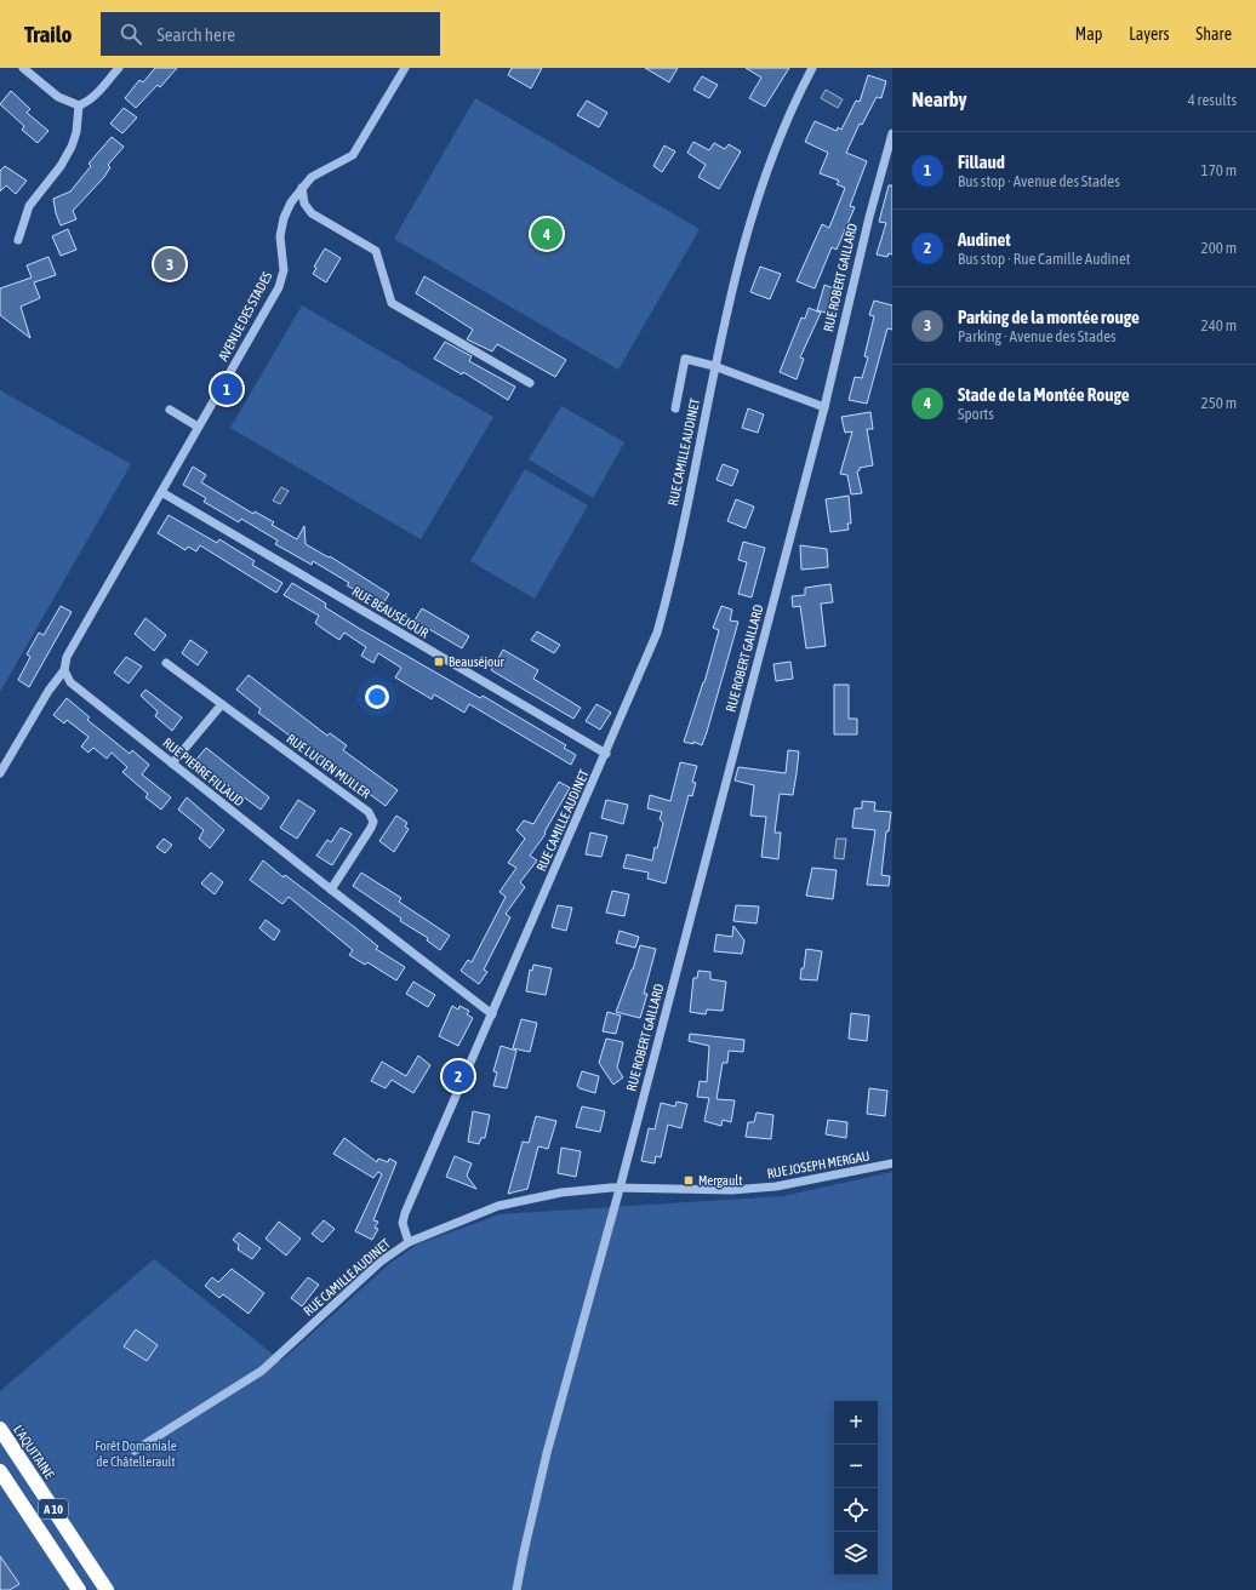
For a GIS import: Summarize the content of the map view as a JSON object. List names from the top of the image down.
{
  "streets": {
    "highway": ["L'AQUITAINE", "A 10"],
    "street": [
      "RUE ROBERT GAILLARD",
      "AVENUE DES STADES",
      "RUE CAMILLE AUDINET",
      "RUE BEAUSÉJOUR",
      "RUE LUCIEN MULLER",
      "RUE PIERRE FILLAUD",
      "RUE JOSEPH MERGAU"
    ]
  },
  "crossings": [
    ["RUE ROBERT GAILLARD", "RUE JOSEPH MERGAU"],
    ["AVENUE DES STADES", "RUE BEAUSÉJOUR"],
    ["RUE CAMILLE AUDINET", "RUE BEAUSÉJOUR"],
    ["RUE CAMILLE AUDINET", "RUE PIERRE FILLAUD"],
    ["RUE CAMILLE AUDINET", "RUE JOSEPH MERGAU"],
    ["RUE LUCIEN MULLER", "RUE PIERRE FILLAUD"]
  ],
  "parks": ["Forêt Domaniale de Châtellerault"],
  "places": {
    "transit": ["Beauséjour", "Mergault"]
  },
  "page": {
    "header": "Trailo",
    "search": "Search here",
    "nav": ["Map", "Layers", "Share"],
    "heading": ["Nearby", "4 results"],
    "list": [
      {
        "mark": "1",
        "name": "Fillaud",
        "note": "Bus stop · Avenue des Stades",
        "value": "170 m"
      },
      {
        "mark": "2",
        "name": "Audinet",
        "note": "Bus stop · Rue Camille Audinet",
        "value": "200 m"
      },
      {
        "mark": "3",
        "name": "Parking de la montée rouge",
        "note": "Parking · Avenue des Stades",
        "value": "240 m"
      },
      {
        "mark": "4",
        "name": "Stade de la Montée Rouge",
        "note": "Sports",
        "value": "250 m"
      }
    ],
    "pins": [
      "4",
      "3",
      "1",
      "2"
    ],
    "map_buttons": ["+", "−"]
  }
}
